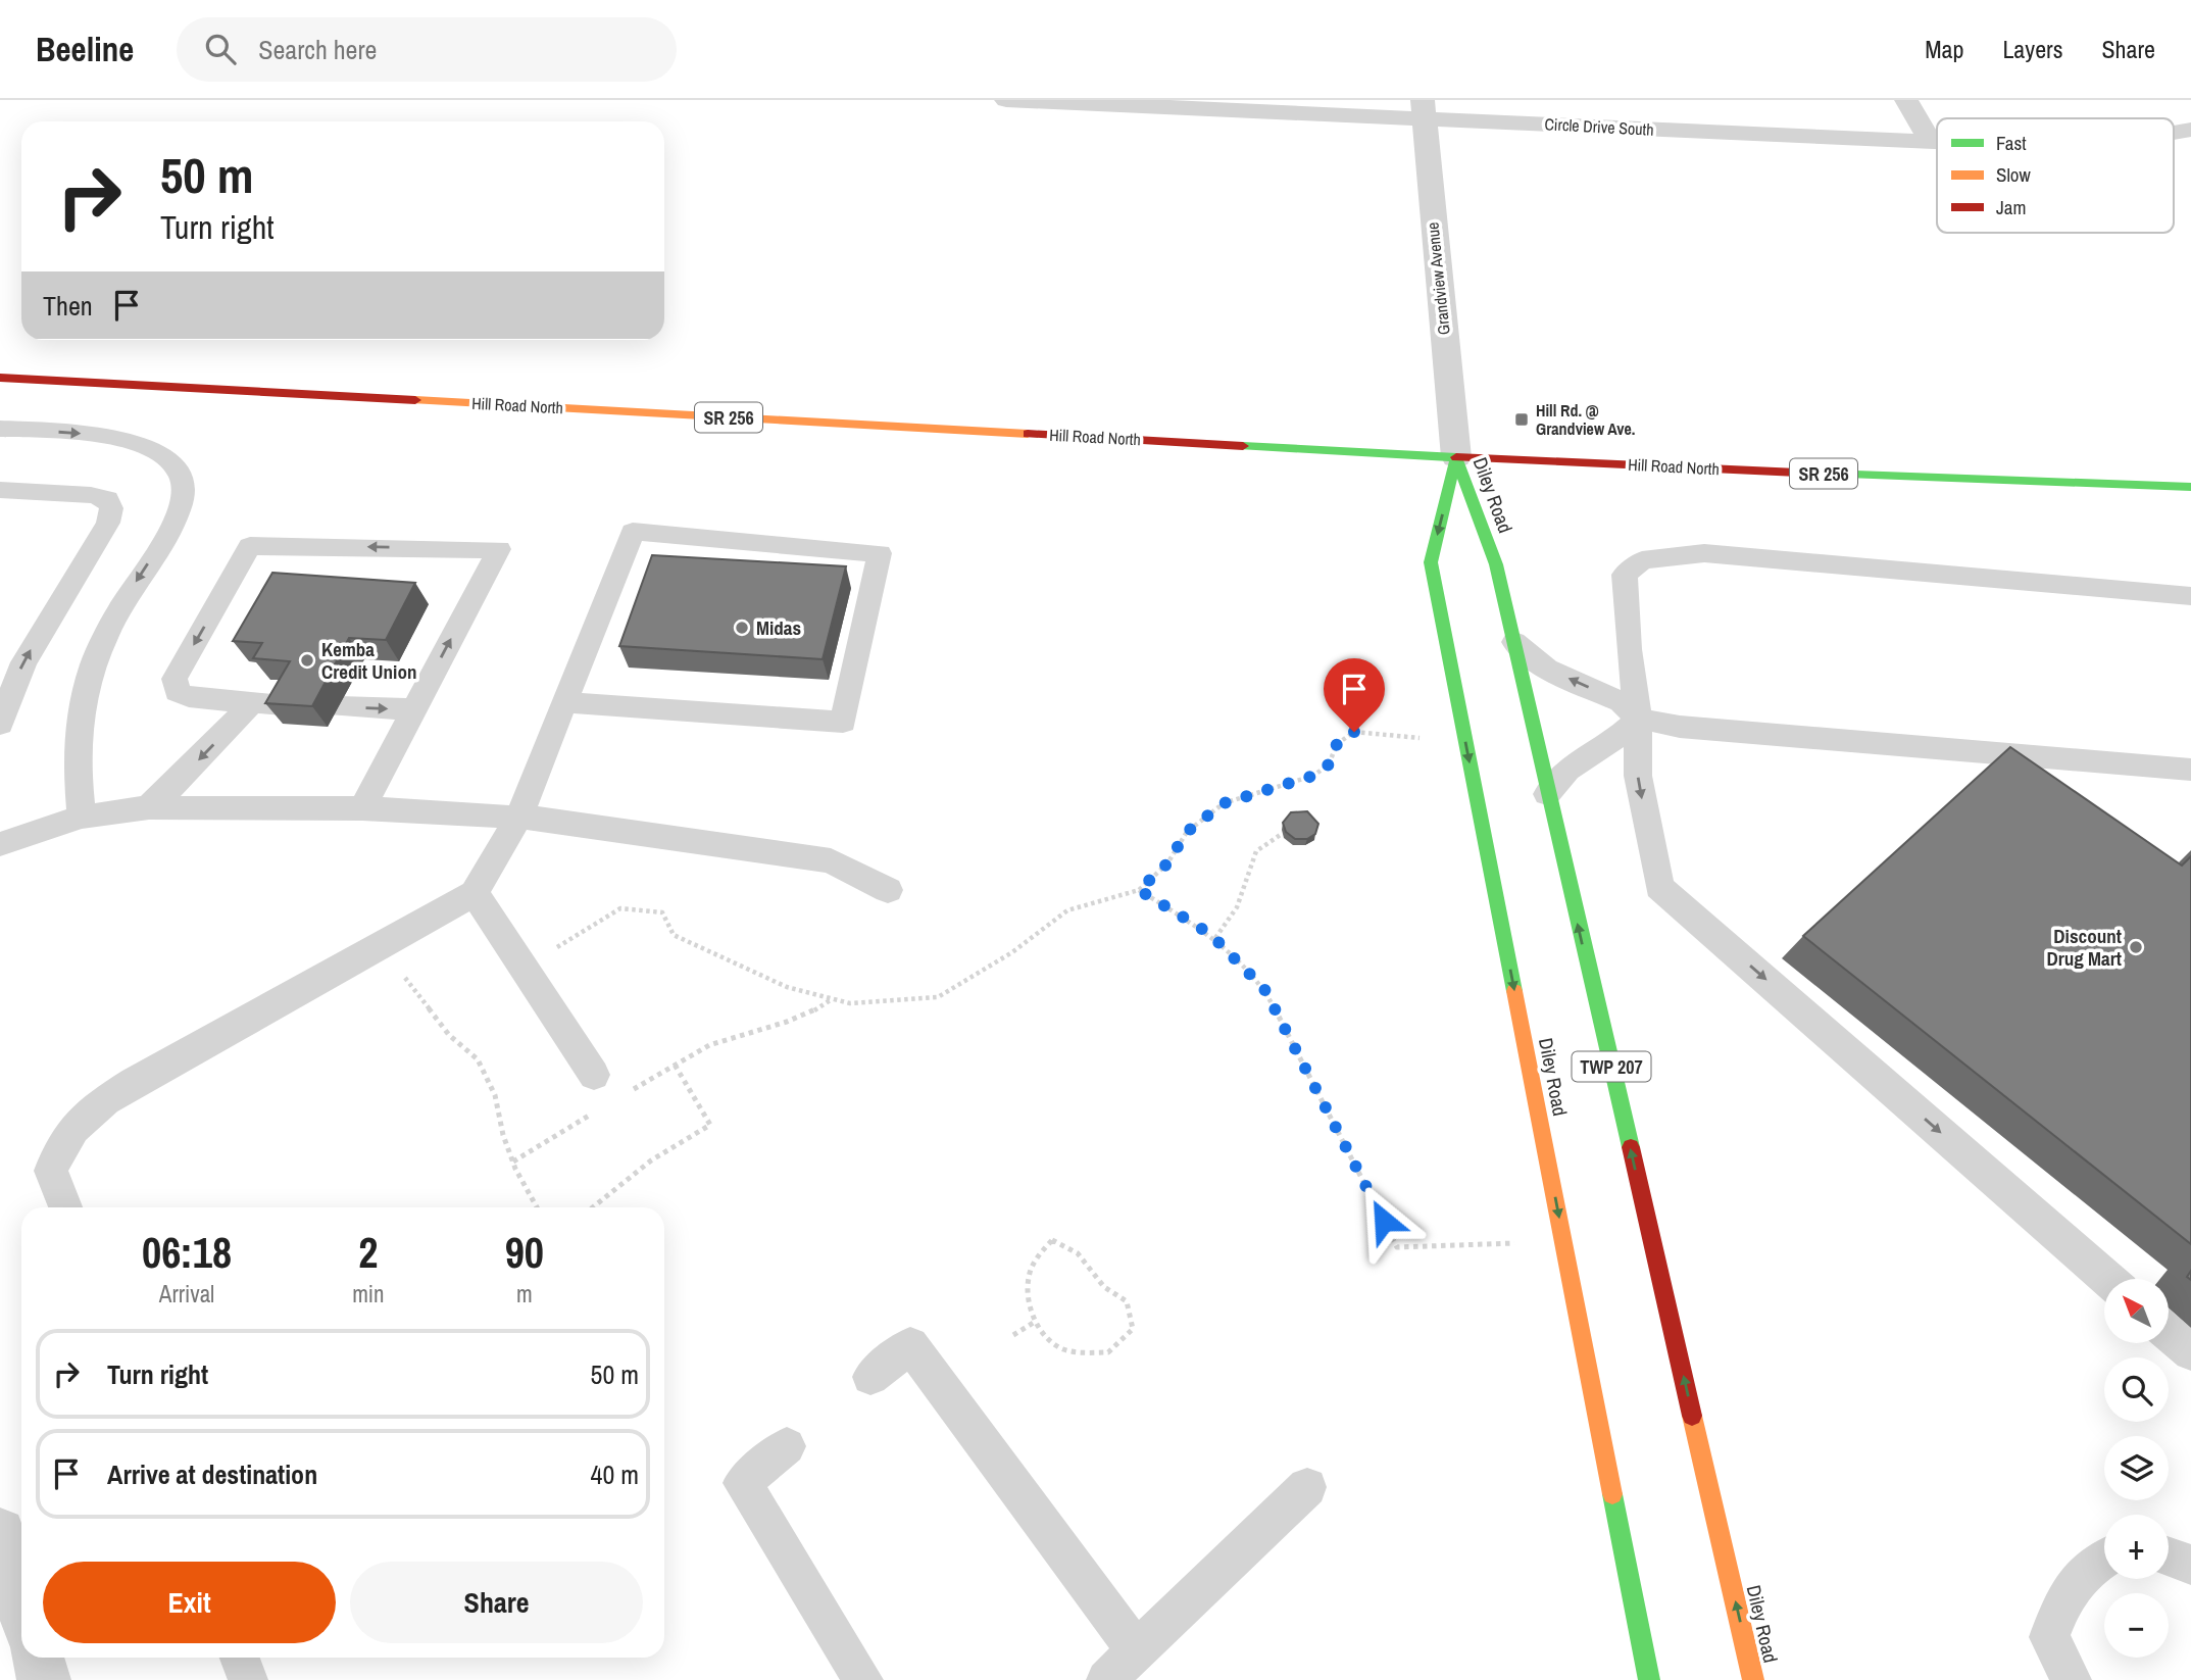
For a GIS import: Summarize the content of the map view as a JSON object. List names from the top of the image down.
{
  "streets": {
    "main road": [
      "Hill Road North",
      "SR 256",
      "Diley Road",
      "TWP 207"
    ],
    "street": ["Circle Drive South", "Grandview Avenue"]
  },
  "crossings": [
    ["Circle Drive South", "Grandview Avenue"],
    ["Grandview Avenue", "Hill Road North"],
    ["Grandview Avenue", "Diley Road"],
    ["Hill Road North", "Diley Road"]
  ],
  "places": {
    "transit": ["Hill Rd. @ Grandview Ave."],
    "other": ["Midas", "Kemba Credit Union", "Discount Drug Mart"]
  },
  "legend": ["Fast", "Slow", "Jam"],
  "north": "top left",
  "page": {
    "header": "Beeline",
    "search": "Search here",
    "nav": ["Map", "Layers", "Share"],
    "turn": ["50 m", "Turn right"],
    "then": "Then",
    "eta": [
      "06:18",
      "Arrival",
      "2",
      "min",
      "90",
      "m"
    ],
    "map_buttons": ["+", "−"],
    "list": [
      {
        "name": "Turn right",
        "value": "50 m"
      },
      {
        "name": "Arrive at destination",
        "value": "40 m"
      }
    ],
    "buttons": ["Exit", "Share"]
  }
}
